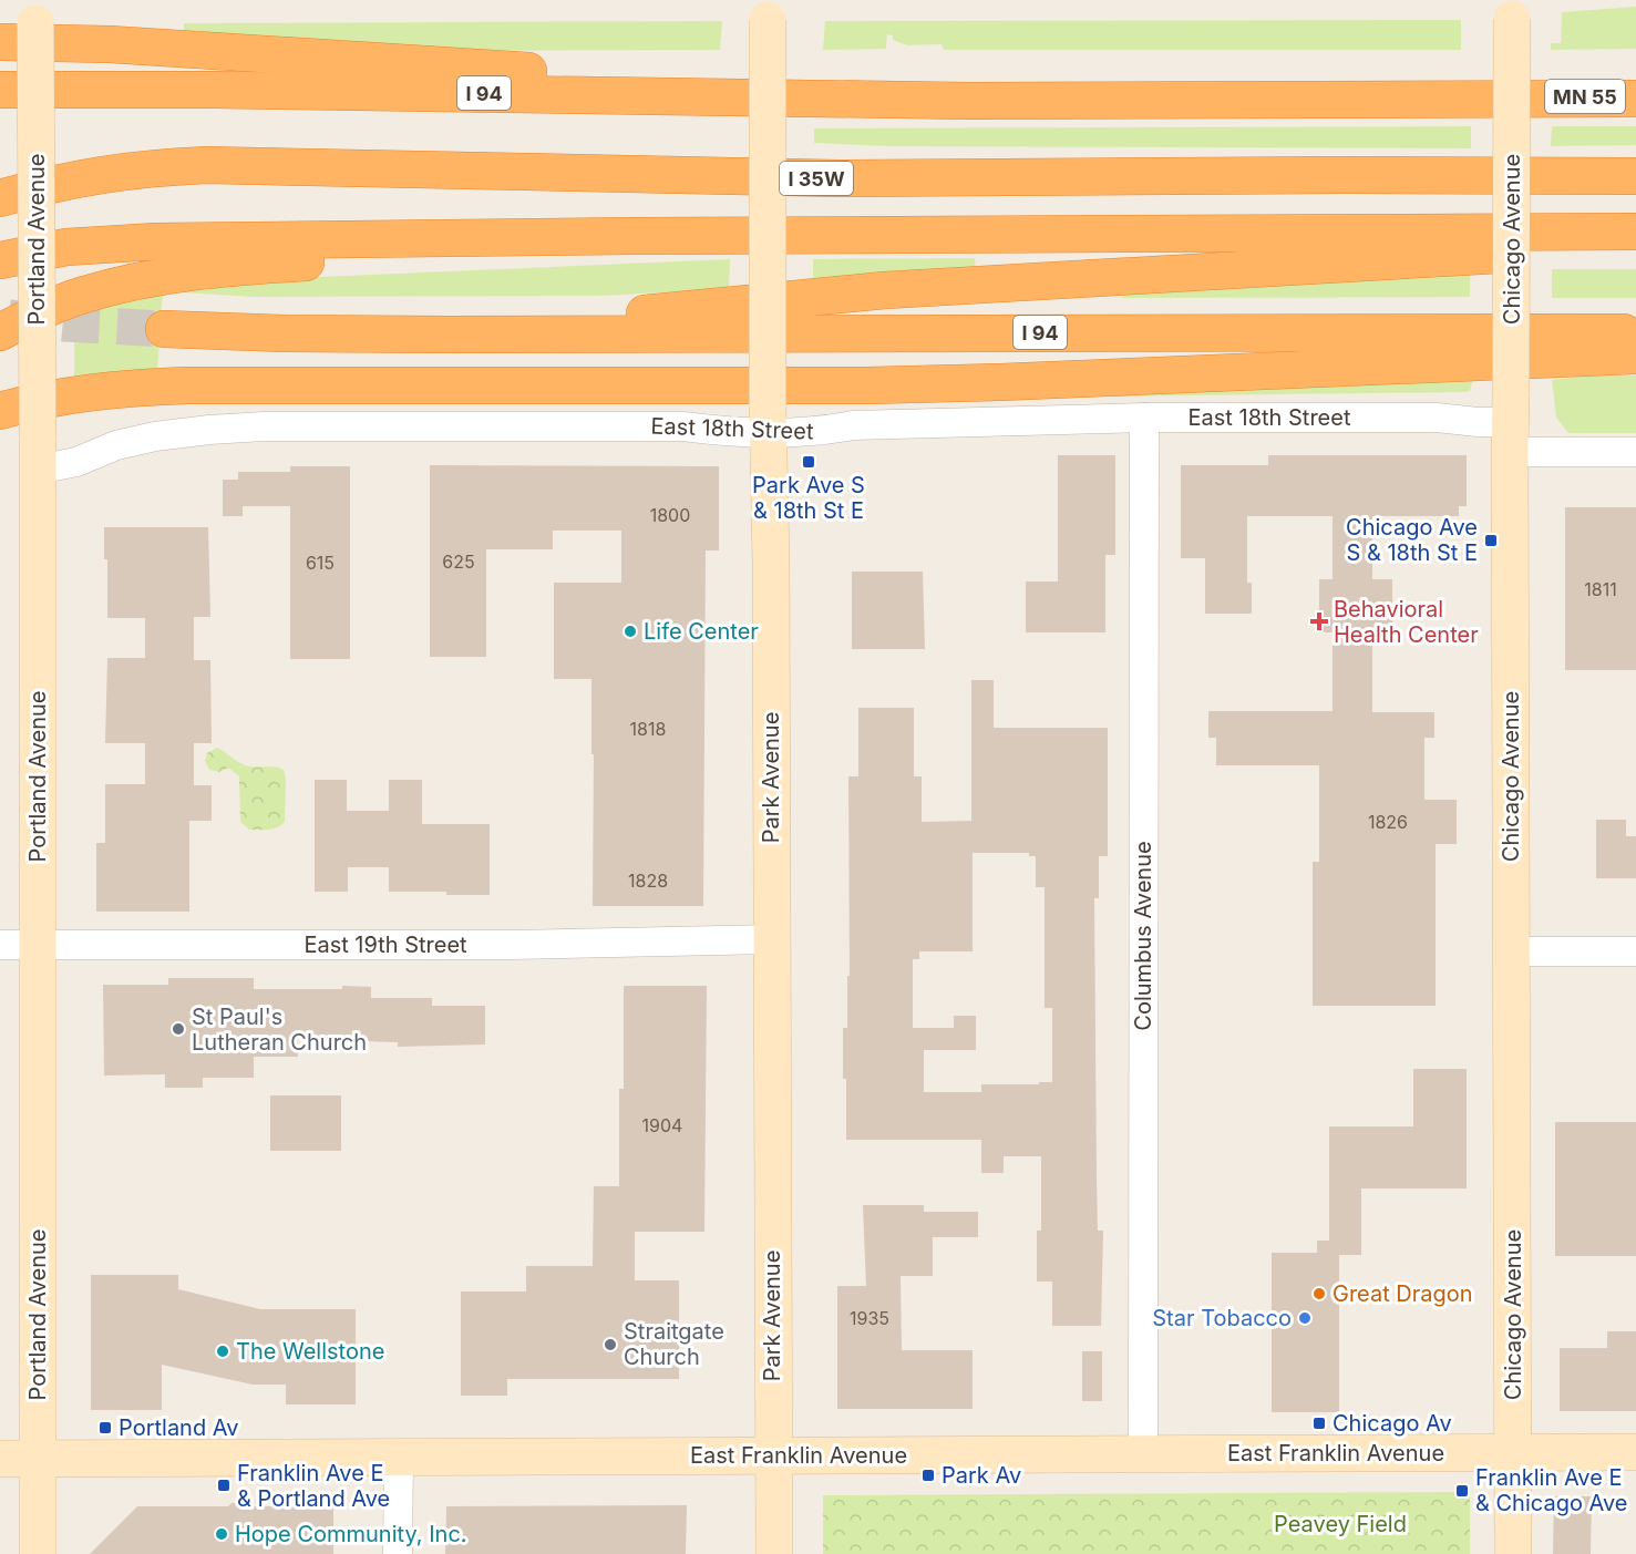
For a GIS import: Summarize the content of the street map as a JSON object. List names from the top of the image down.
{
  "streets": {
    "highway": ["I 94", "I 35W"],
    "street": [
      "Portland Avenue",
      "Chicago Avenue",
      "East 18th Street",
      "Park Avenue",
      "Columbus Avenue",
      "East 19th Street",
      "East Franklin Avenue"
    ]
  },
  "crossings": [
    ["Portland Avenue", "East 18th Street"],
    ["Portland Avenue", "East 19th Street"],
    ["Portland Avenue", "East Franklin Avenue"],
    ["Chicago Avenue", "East 18th Street"],
    ["Chicago Avenue", "East Franklin Avenue"],
    ["East 18th Street", "Park Avenue"],
    ["East 18th Street", "Columbus Avenue"],
    ["Park Avenue", "East 19th Street"],
    ["Park Avenue", "East Franklin Avenue"],
    ["Columbus Avenue", "East Franklin Avenue"]
  ],
  "parks": ["Peavey Field"],
  "places": {
    "transit": [
      "Park Ave S & 18th St E",
      "Chicago Ave S & 18th St E",
      "Chicago Av",
      "Portland Av",
      "Park Av",
      "Franklin Ave E & Portland Ave",
      "Franklin Ave E & Chicago Ave"
    ],
    "health": ["Behavioral Health Center"],
    "other": [
      "Life Center",
      "St Paul's Lutheran Church",
      "Great Dragon",
      "Star Tobacco",
      "Straitgate Church",
      "The Wellstone",
      "Hope Community, Inc."
    ]
  },
  "house_numbers": [
    "1800",
    "625",
    "615",
    "1811",
    "1818",
    "1826",
    "1828",
    "1904",
    "1935"
  ]
}
